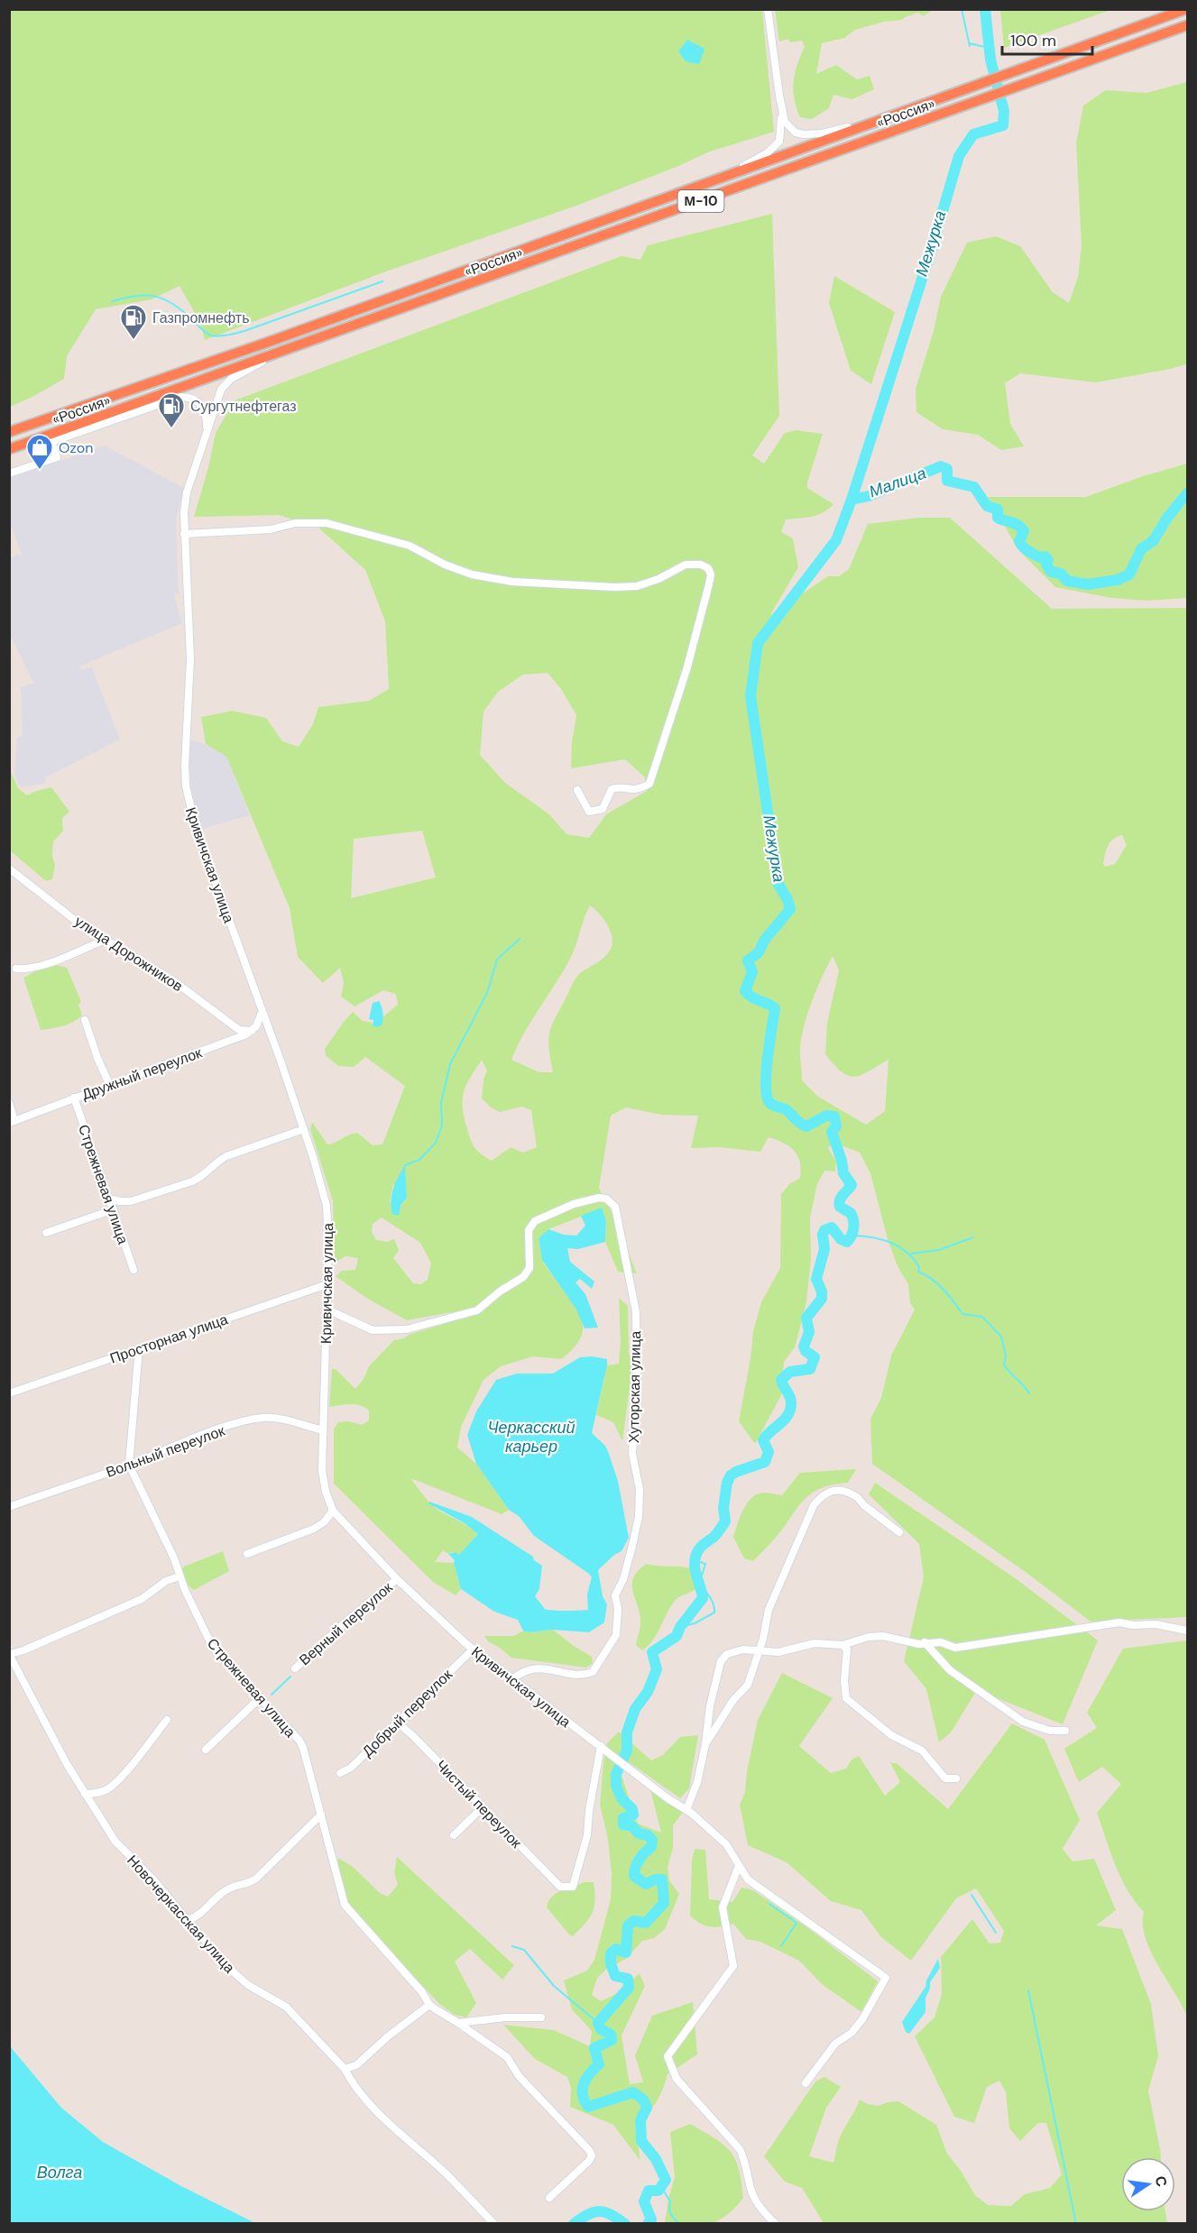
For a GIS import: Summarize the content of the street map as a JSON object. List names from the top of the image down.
{
  "streets": {
    "highway": ["«Россия»", "М-10"],
    "street": [
      "Кривичская улица",
      "улица Дорожников",
      "Дружный переулок",
      "Стрежневая улица",
      "Просторная улица",
      "Хуторская улица",
      "Вольный переулок",
      "Верный переулок",
      "Добрый переулок",
      "Чистый переулок",
      "Новочеркасская улица"
    ]
  },
  "crossings": [
    ["«Россия»", "Кривичская улица"],
    ["Кривичская улица", "Просторная улица"],
    ["Кривичская улица", "Хуторская улица"],
    ["Кривичская улица", "Вольный переулок"],
    ["Кривичская улица", "Верный переулок"],
    ["Кривичская улица", "Добрый переулок"],
    ["Кривичская улица", "Чистый переулок"],
    ["улица Дорожников", "Дружный переулок"],
    ["Дружный переулок", "Стрежневая улица"],
    ["Стрежневая улица", "Вольный переулок"],
    ["Добрый переулок", "Чистый переулок"]
  ],
  "water": [
    "Межурка",
    "Малица",
    "Черкасский карьер",
    "Волга"
  ],
  "places": {
    "fuel station": ["Газпромнефть", "Сургутнефтегаз"],
    "shop": ["Ozon"]
  },
  "scale_bar": "100 m",
  "north": "right"
}
